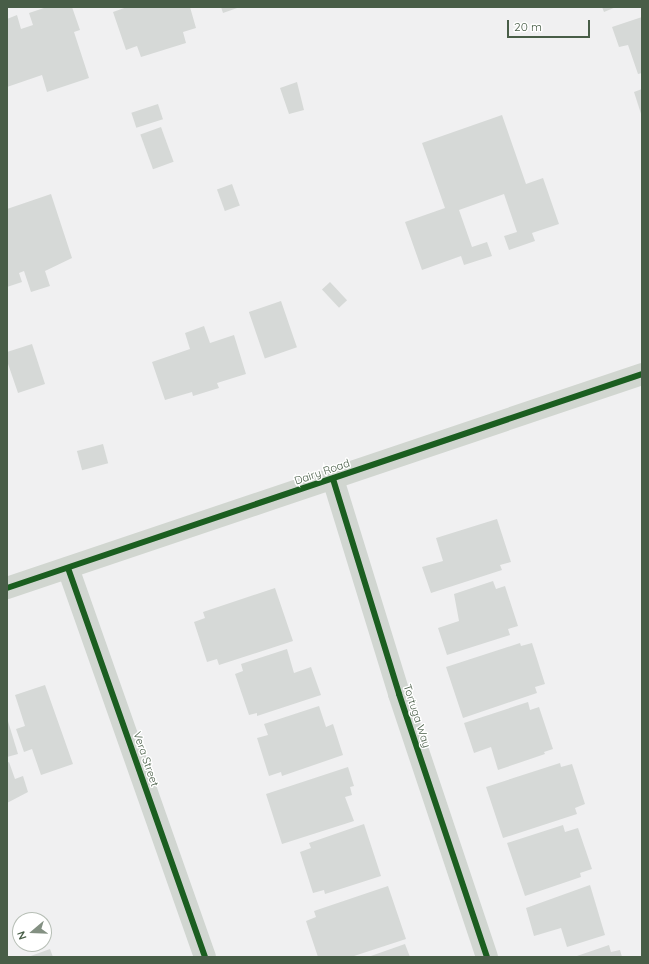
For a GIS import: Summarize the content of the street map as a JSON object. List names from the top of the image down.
{
  "streets": {
    "street": ["Dairy Road", "Tortuga Way", "Vera Street"]
  },
  "crossings": [
    ["Dairy Road", "Tortuga Way"],
    ["Dairy Road", "Vera Street"]
  ],
  "scale_bar": "20 m",
  "north": "left"
}
